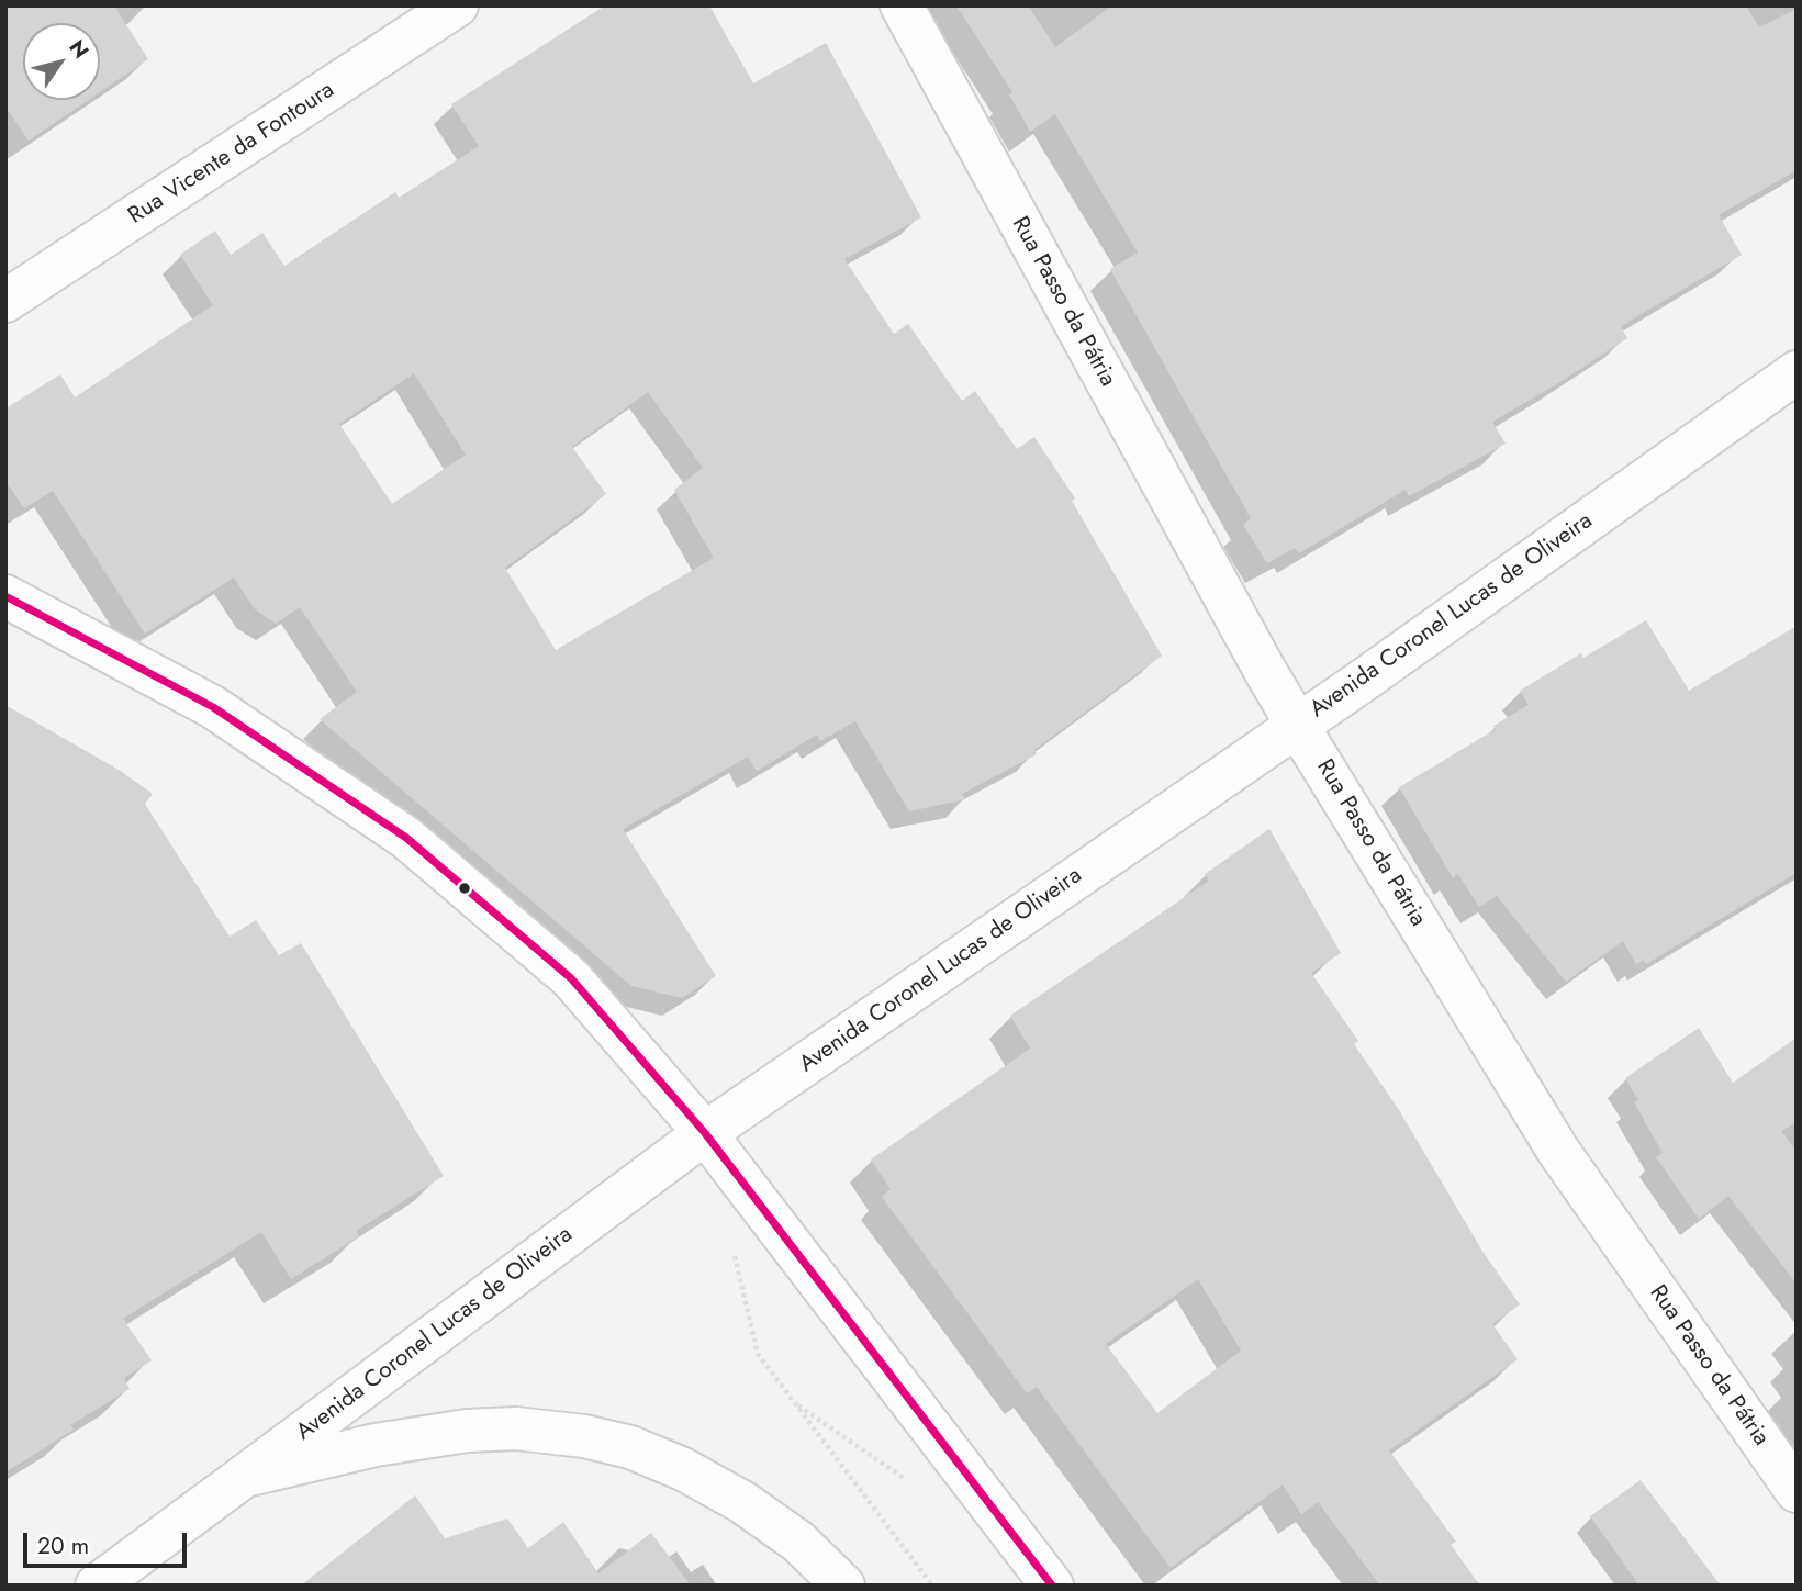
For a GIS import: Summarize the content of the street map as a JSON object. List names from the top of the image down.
{
  "streets": {
    "street": ["Rua Vicente da Fontoura", "Rua Passo da Pátria", "Avenida Coronel Lucas de Oliveira"]
  },
  "crossings": [
    ["Rua Passo da Pátria", "Avenida Coronel Lucas de Oliveira"]
  ],
  "scale_bar": "20 m",
  "north": "top right"
}
